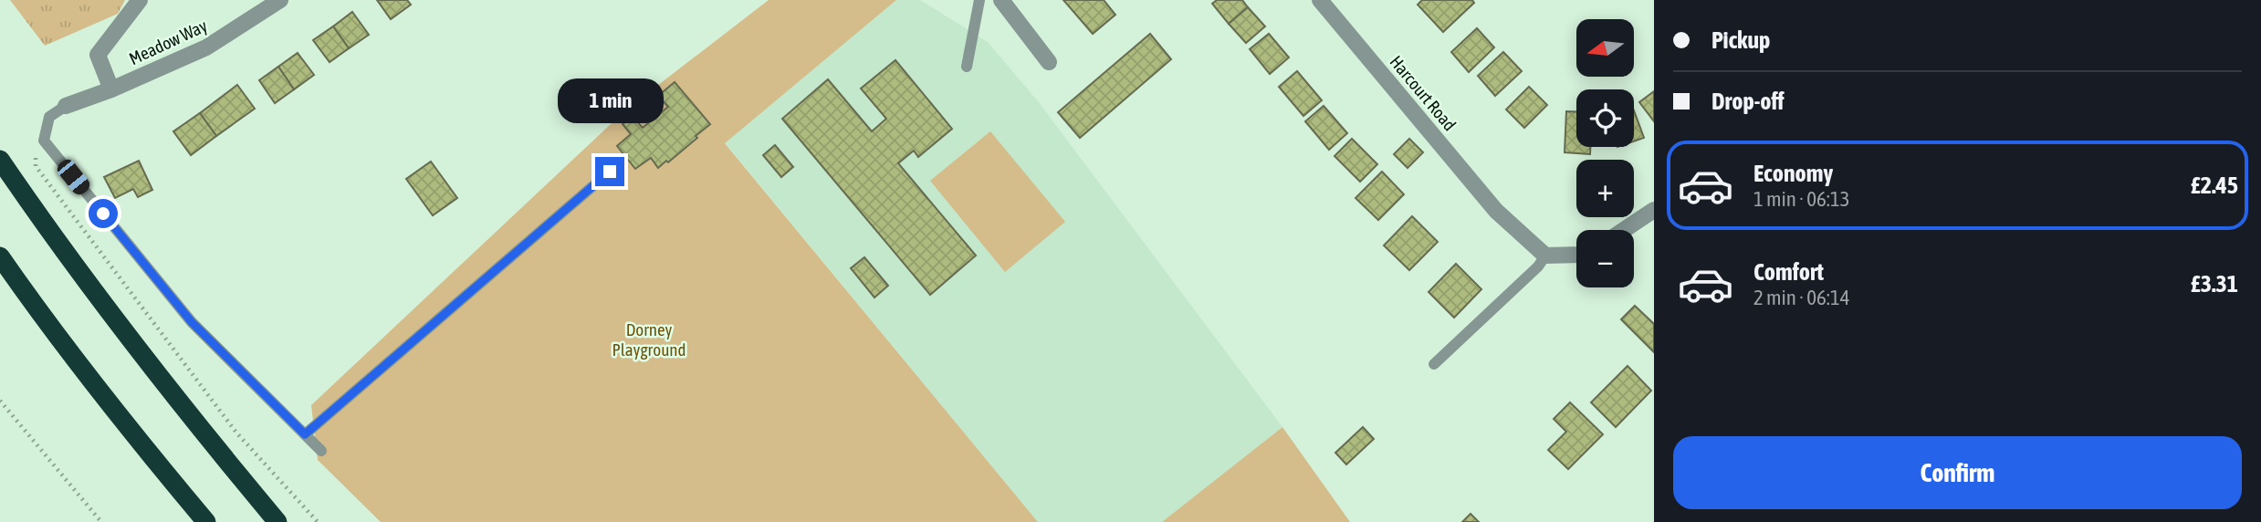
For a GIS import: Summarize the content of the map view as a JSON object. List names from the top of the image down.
{
  "streets": {
    "street": ["Meadow Way", "Harcourt Road"]
  },
  "parks": ["Dorney Playground"],
  "north": "left",
  "page": {
    "banner": ["Pickup", "Drop-off"],
    "map_buttons": ["+", "−"],
    "bubble": "1 min",
    "list": [
      {
        "name": "Economy",
        "note": "1 min · 06:13",
        "value": "£2.45"
      },
      {
        "name": "Comfort",
        "note": "2 min · 06:14",
        "value": "£3.31"
      }
    ],
    "buttons": "Confirm"
  }
}
